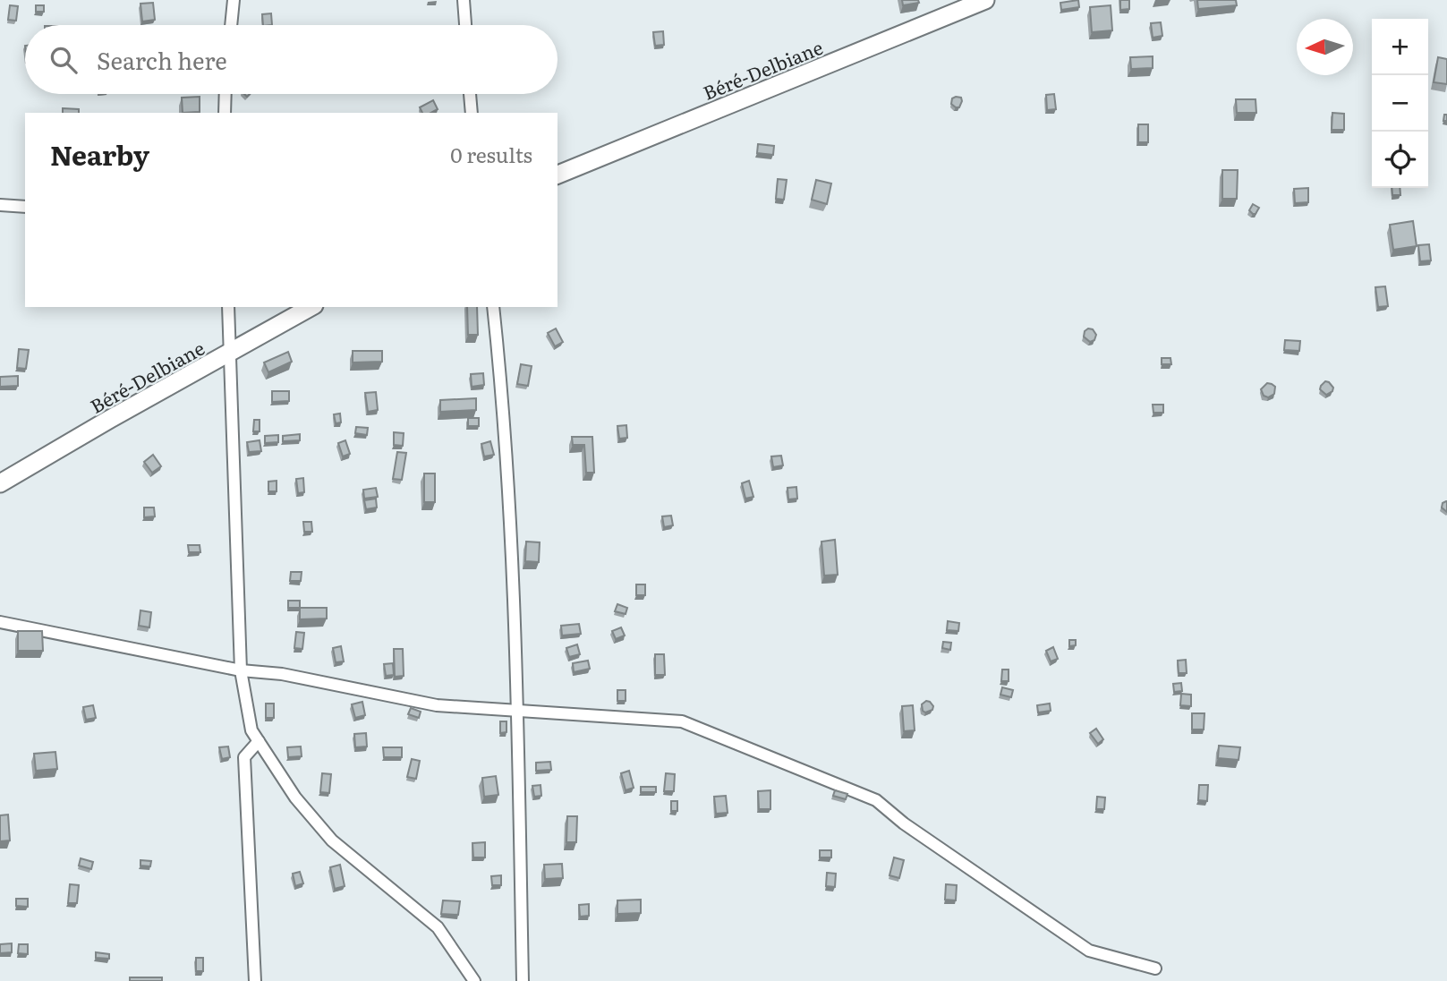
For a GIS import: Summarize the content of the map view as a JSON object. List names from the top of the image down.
{
  "streets": {
    "street": ["Béré-Delbiane"]
  },
  "north": "left",
  "page": {
    "map_buttons": ["+", "−"],
    "search": "Search here",
    "heading": ["Nearby", "0 results"]
  }
}
